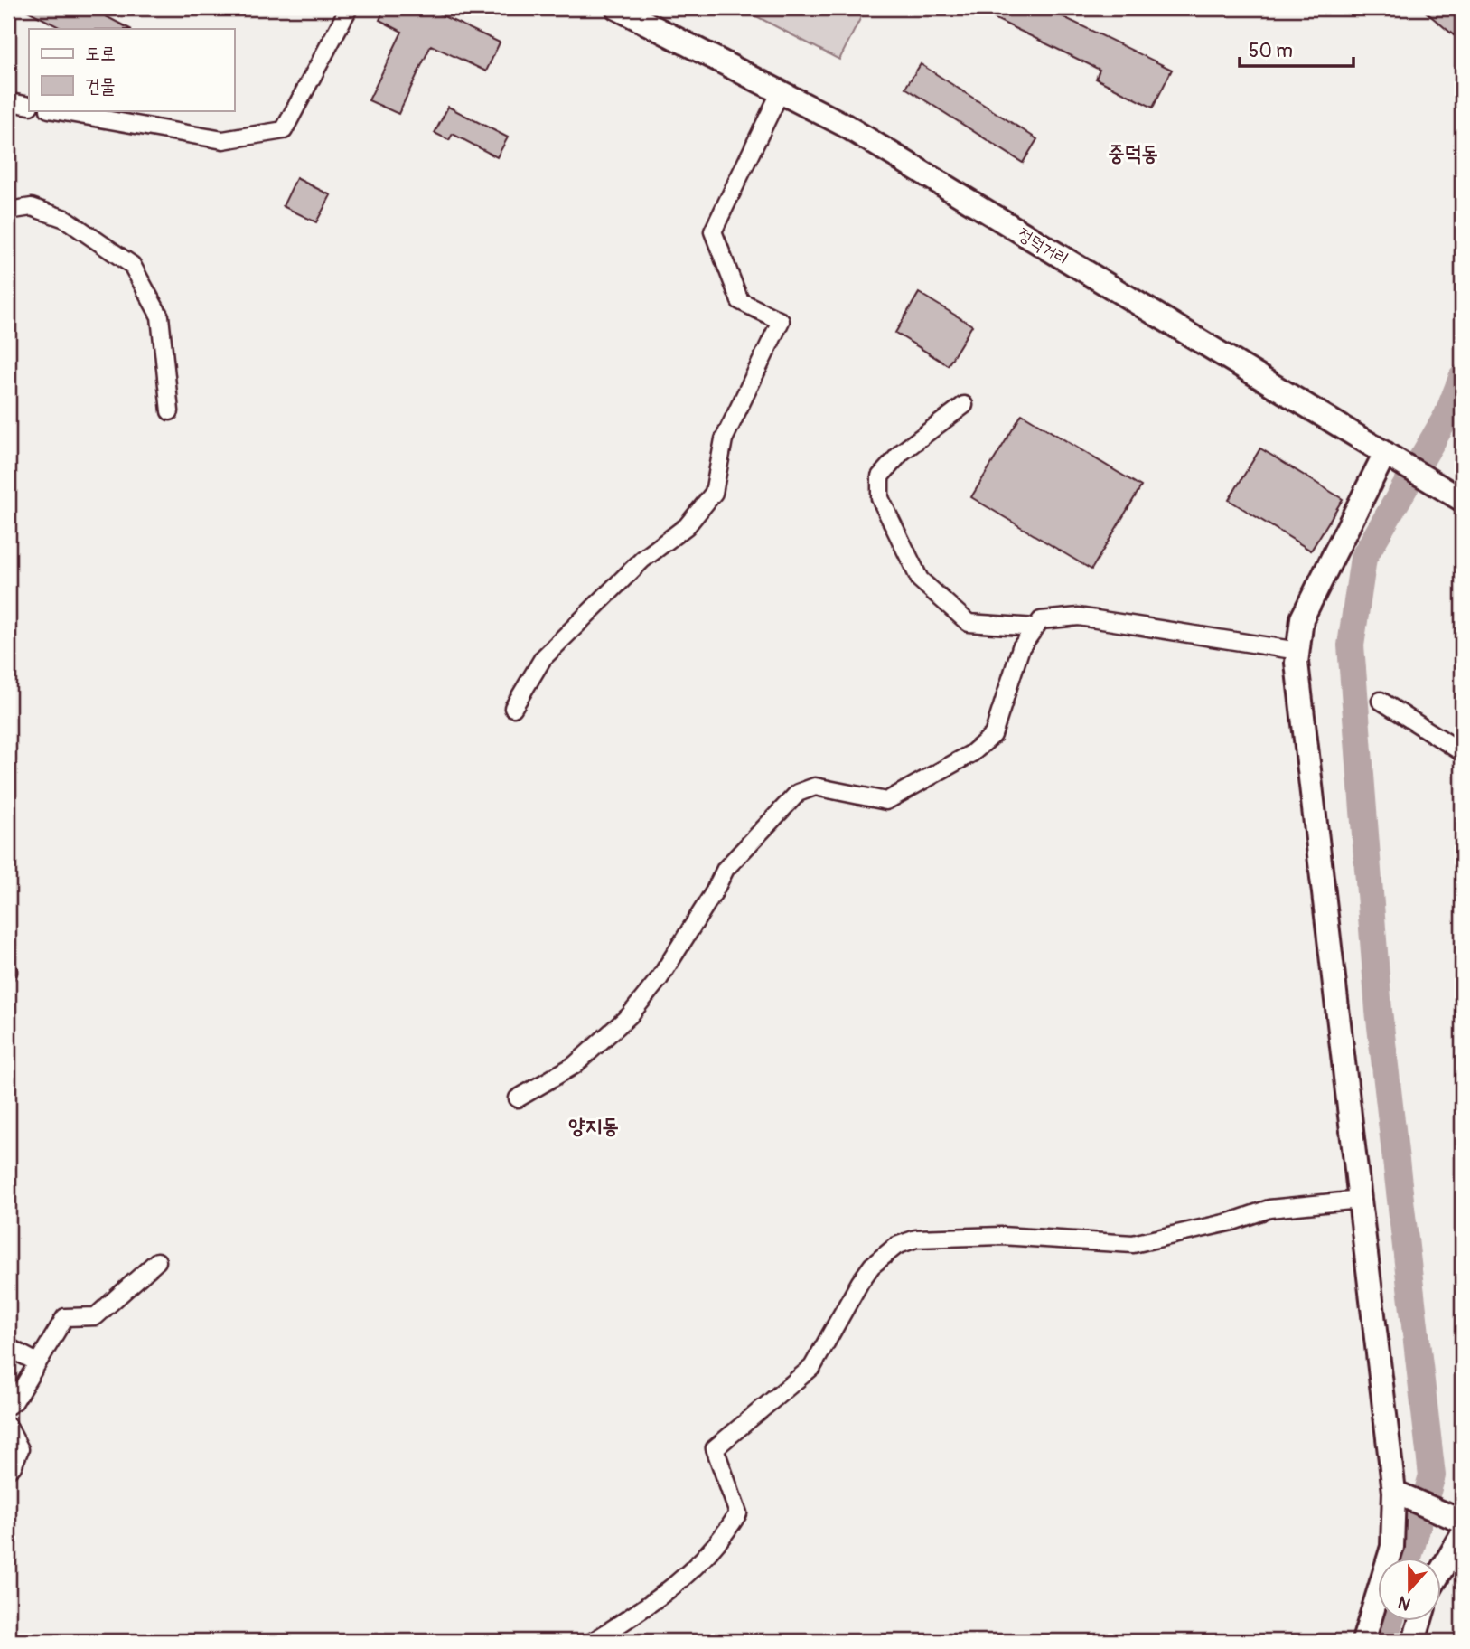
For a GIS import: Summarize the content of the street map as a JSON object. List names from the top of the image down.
{
  "streets": {
    "street": ["정덕거리"]
  },
  "districts": ["중덕동", "양지동"],
  "legend": ["도로", "건물"],
  "scale_bar": "50 m",
  "north": "bottom"
}
